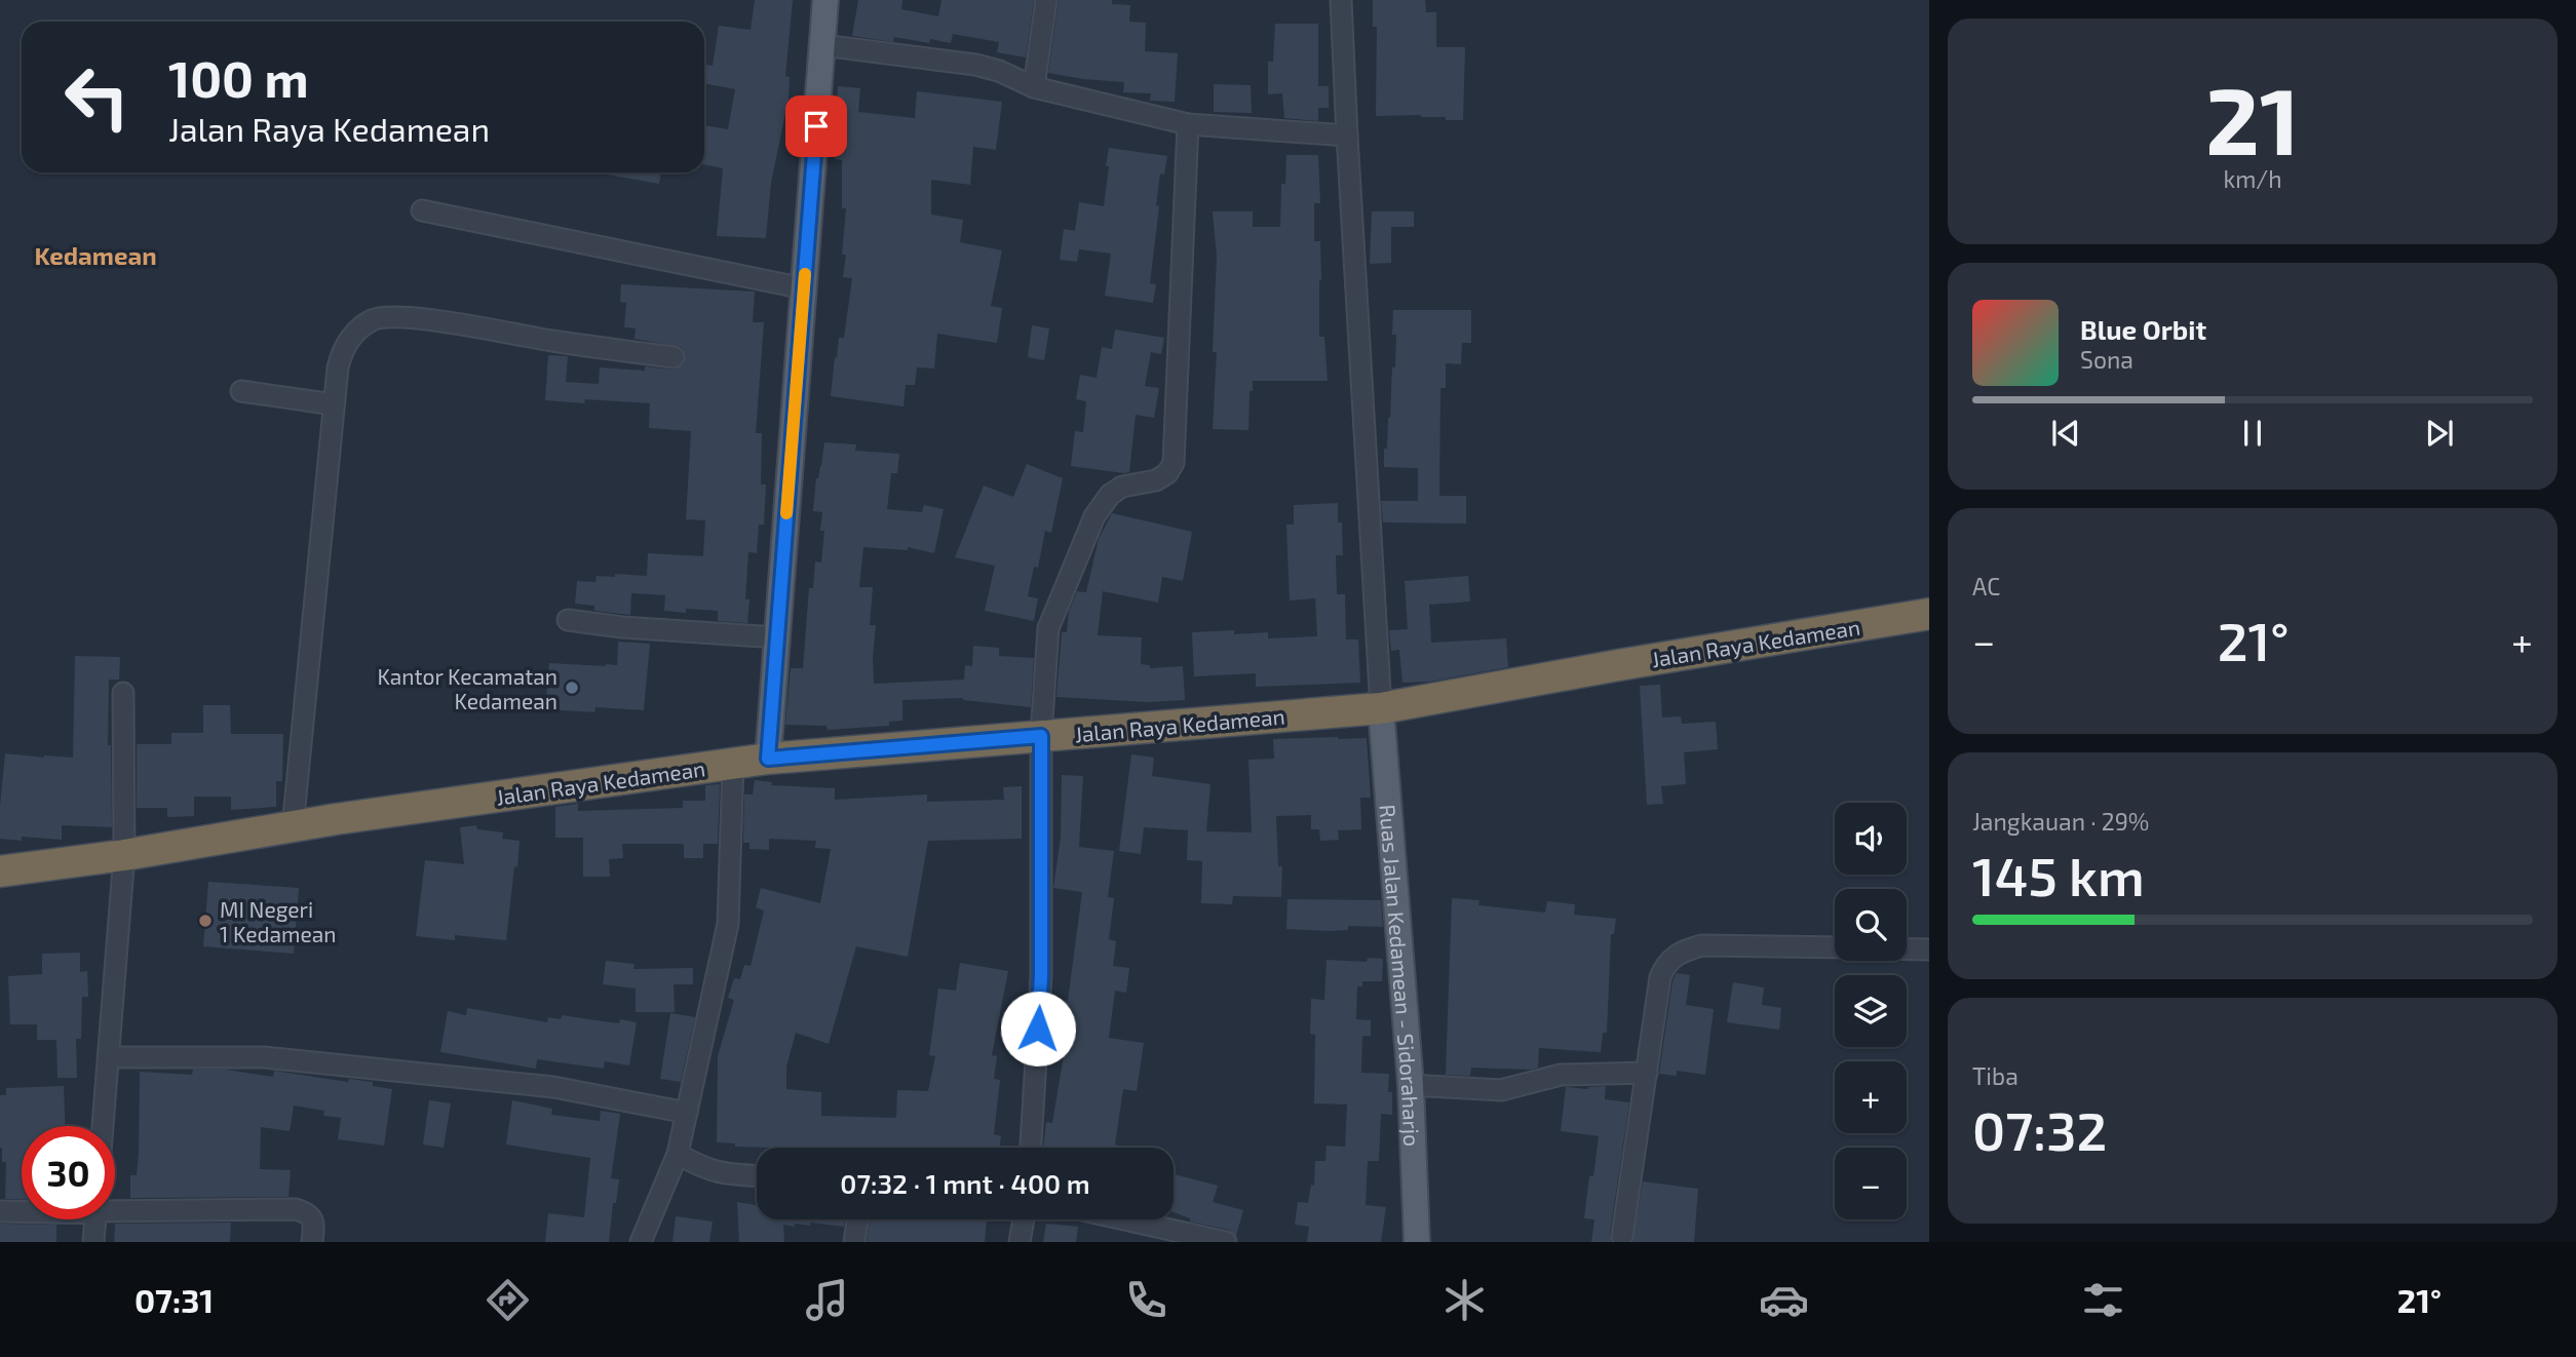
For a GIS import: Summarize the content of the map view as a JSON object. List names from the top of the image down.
{
  "streets": {
    "highway": ["Jalan Raya Kedamean"],
    "main road": ["Ruas Jalan Kedamean - Sidoraharjo"]
  },
  "crossings": [
    ["Jalan Raya Kedamean", "Ruas Jalan Kedamean - Sidoraharjo"]
  ],
  "districts": ["Kedamean"],
  "places": ["Kantor Kecamatan Kedamean", "MI Negeri 1 Kedamean"],
  "page": {
    "tile": [
      ["21", "km/h"],
      "AC",
      ["Jangkauan · 29%", "145 km"],
      ["Tiba", "07:32"]
    ],
    "turn": ["100 m", "Jalan Raya Kedamean"],
    "song": ["Blue Orbit", "Sona"],
    "heat": ["−", "21°", "+"],
    "map_buttons": ["+", "−"],
    "limit": "30",
    "trip": "07:32 · 1 mnt · 400 m",
    "tabs": ["07:31", "21°"]
  }
}
